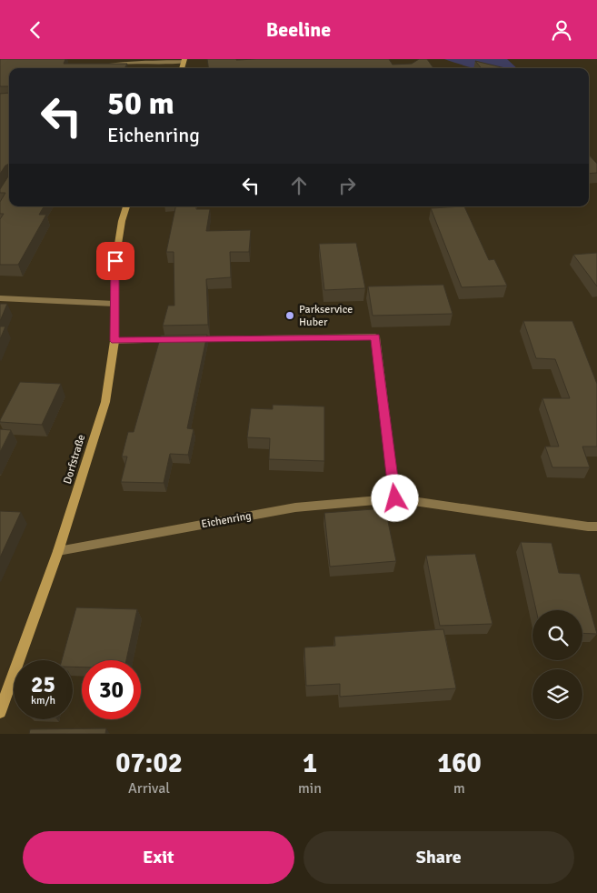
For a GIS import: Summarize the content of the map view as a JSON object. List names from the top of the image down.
{
  "streets": {
    "street": ["Dorfstraße", "Eichenring"]
  },
  "crossings": [
    ["Dorfstraße", "Eichenring"]
  ],
  "places": ["Parkservice Huber"],
  "page": {
    "header": "Beeline",
    "turn": ["50 m", "Eichenring"],
    "speed": "25 km/h",
    "limit": "30",
    "eta": [
      "07:02",
      "Arrival",
      "1",
      "min",
      "160",
      "m"
    ],
    "buttons": ["Exit", "Share"]
  }
}
